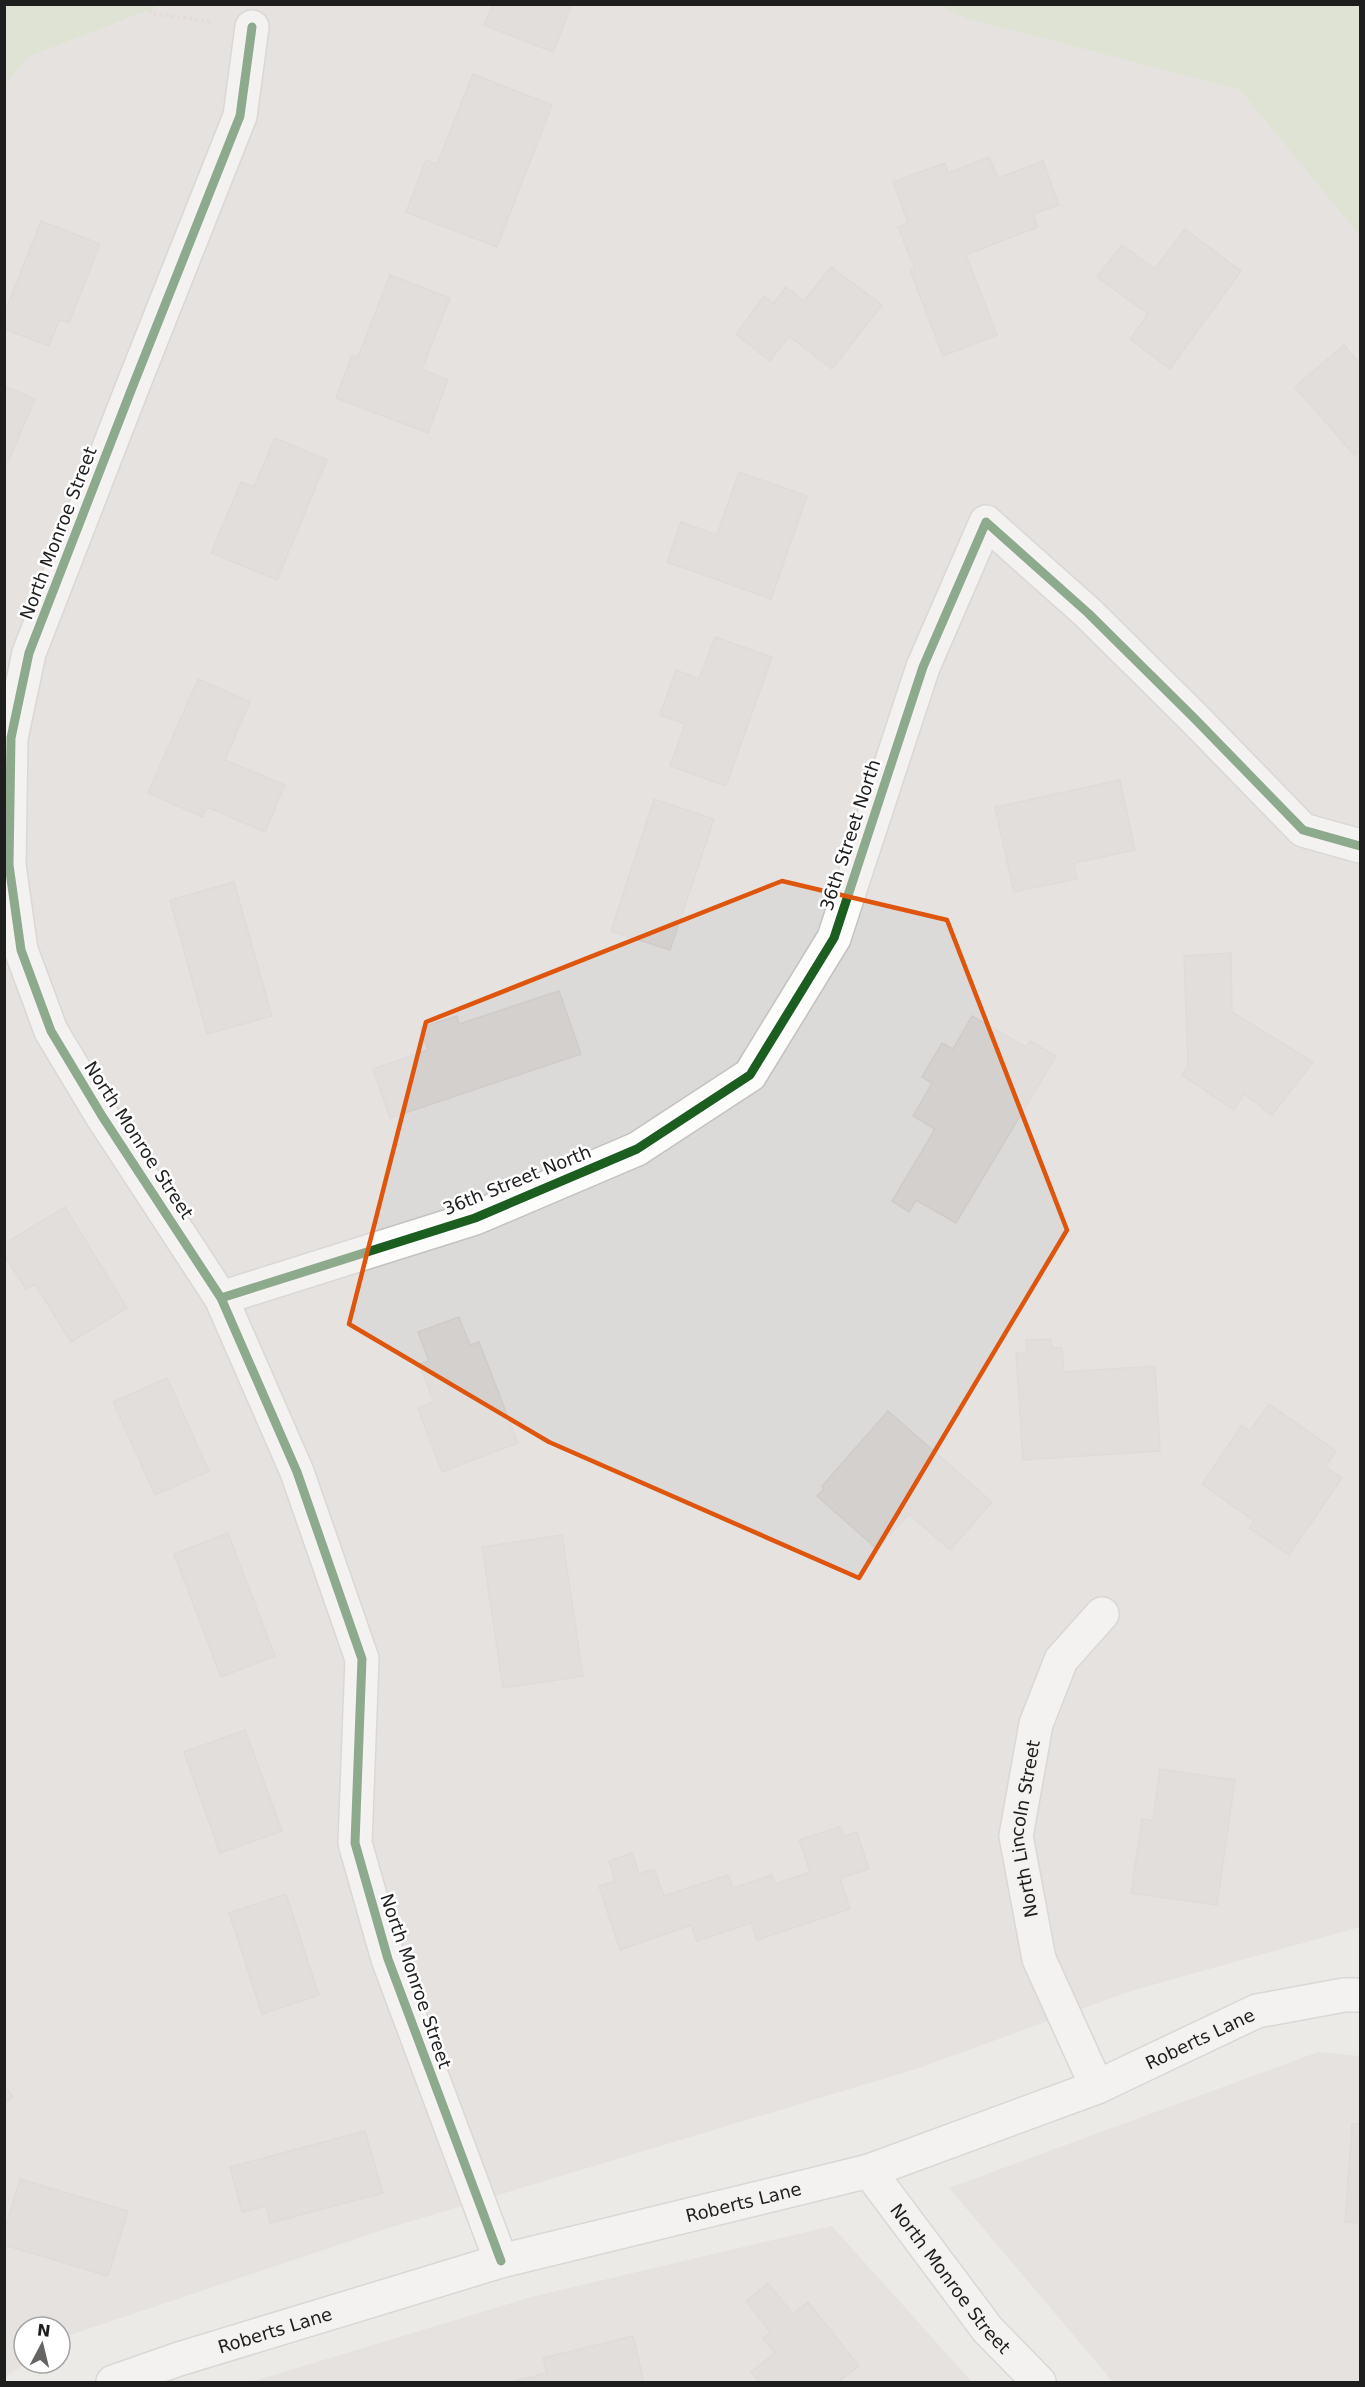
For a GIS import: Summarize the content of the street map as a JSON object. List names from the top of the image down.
{
  "streets": {
    "street": [
      "North Monroe Street",
      "36th Street North",
      "North Lincoln Street",
      "Roberts Lane"
    ]
  },
  "crossings": [
    ["North Monroe Street", "36th Street North"],
    ["North Monroe Street", "Roberts Lane"],
    ["North Lincoln Street", "Roberts Lane"]
  ],
  "north": "top"
}
